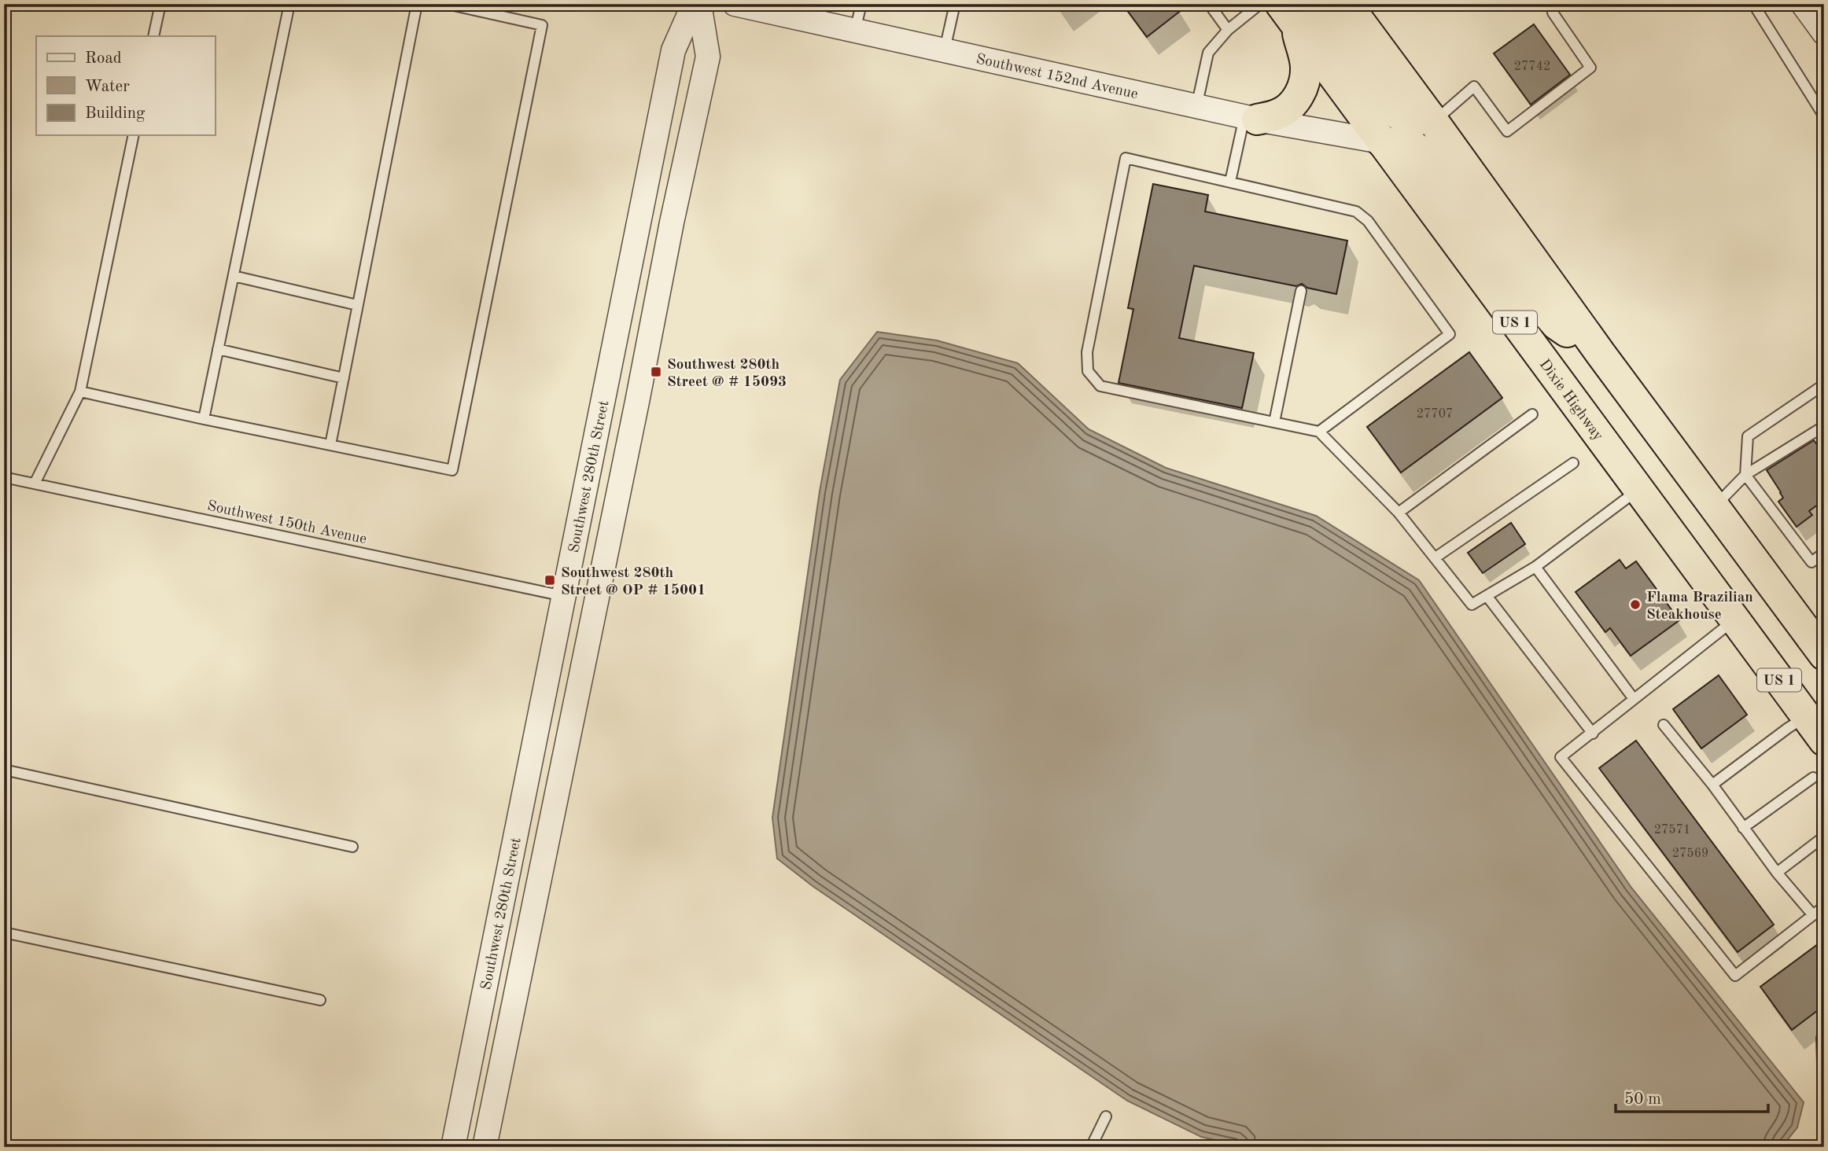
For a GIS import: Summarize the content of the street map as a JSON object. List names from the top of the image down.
{
  "streets": {
    "highway": ["US 1", "Dixie Highway"],
    "street": ["Southwest 152nd Avenue", "Southwest 280th Street"],
    "lane": ["Southwest 150th Avenue"]
  },
  "crossings": [
    ["Southwest 152nd Avenue", "Dixie Highway"],
    ["Southwest 280th Street", "Southwest 150th Avenue"]
  ],
  "places": {
    "transit": ["Southwest 280th Street @ # 15093", "Southwest 280th Street @ OP # 15001"],
    "other": ["Flama Brazilian Steakhouse"]
  },
  "house_numbers": [
    "27742",
    "27707",
    "27571",
    "27569"
  ],
  "legend": ["Road", "Water", "Building"],
  "scale_bar": "50 m"
}
